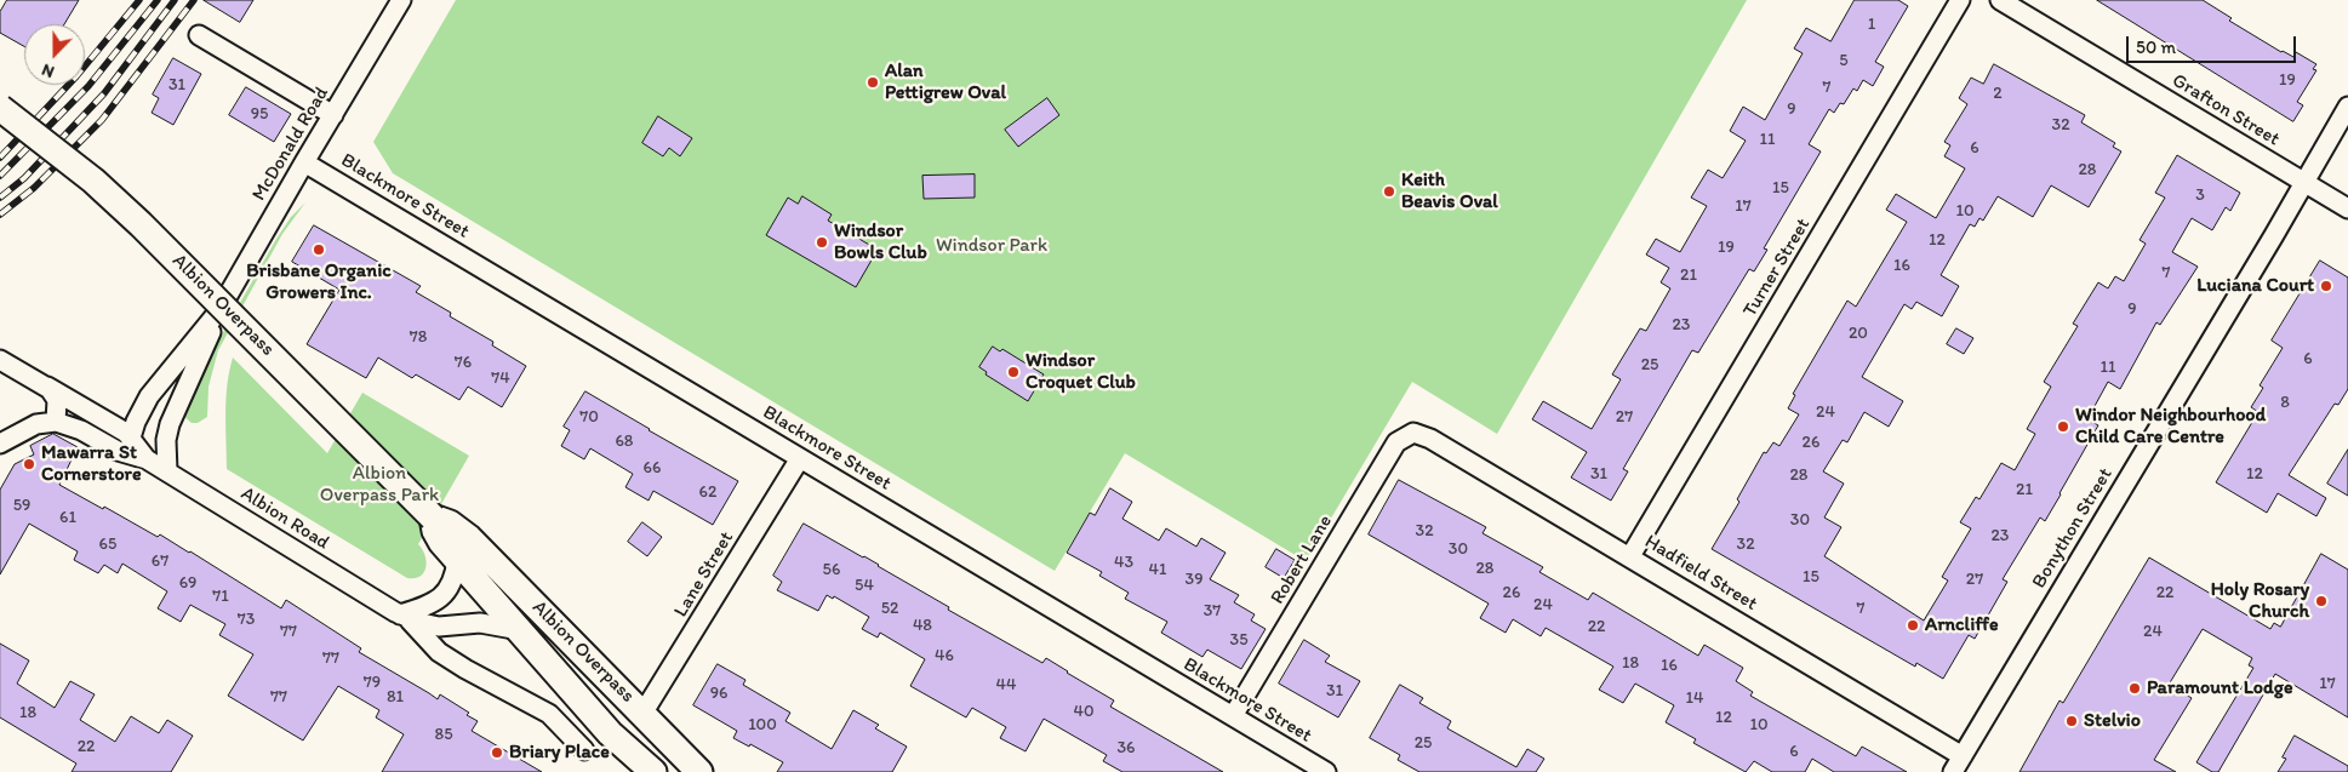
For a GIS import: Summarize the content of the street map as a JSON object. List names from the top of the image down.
{
  "streets": {
    "main road": ["Albion Overpass"],
    "street": [
      "Grafton Street",
      "McDonald Road",
      "Blackmore Street",
      "Turner Street",
      "Albion Road",
      "Bonython Street",
      "Robert Lane",
      "Hadfield Street",
      "Lane Street"
    ]
  },
  "crossings": [
    ["Grafton Street", "Bonython Street"],
    ["McDonald Road", "Blackmore Street"],
    ["McDonald Road", "Albion Road"],
    ["Blackmore Street", "Robert Lane"],
    ["Blackmore Street", "Lane Street"],
    ["Turner Street", "Hadfield Street"],
    ["Albion Overpass", "Albion Road"],
    ["Albion Overpass", "Lane Street"],
    ["Bonython Street", "Hadfield Street"],
    ["Robert Lane", "Hadfield Street"]
  ],
  "parks": ["Windsor Park", "Albion Overpass Park"],
  "places": [
    "Alan Pettigrew Oval",
    "Keith Beavis Oval",
    "Windsor Bowls Club",
    "Brisbane Organic Growers Inc.",
    "Luciana Court",
    "Windsor Croquet Club",
    "Windor Neighbourhood Child Care Centre",
    "Mawarra St Cornerstore",
    "Holy Rosary Church",
    "Arncliffe",
    "Paramount Lodge",
    "Stelvio",
    "Briary Place"
  ],
  "house_numbers": [
    "1",
    "5",
    "19",
    "31",
    "7",
    "2",
    "9",
    "95",
    "32",
    "11",
    "6",
    "28",
    "15",
    "3",
    "17",
    "10",
    "12",
    "19",
    "16",
    "7",
    "21",
    "9",
    "23",
    "20",
    "78",
    "6",
    "76",
    "25",
    "11",
    "74",
    "8",
    "24",
    "70",
    "27",
    "68",
    "26",
    "66",
    "31",
    "12",
    "28",
    "21",
    "62",
    "59",
    "61",
    "30",
    "32",
    "23",
    "65",
    "32",
    "30",
    "67",
    "43",
    "28",
    "56",
    "41",
    "15",
    "39",
    "27",
    "69",
    "54",
    "26",
    "22",
    "71",
    "24",
    "52",
    "7",
    "37",
    "73",
    "48",
    "22",
    "77",
    "24",
    "35",
    "46",
    "77",
    "18",
    "16",
    "79",
    "17",
    "44",
    "31",
    "96",
    "77",
    "81",
    "14",
    "40",
    "18",
    "12",
    "100",
    "10",
    "85",
    "25",
    "22",
    "36",
    "6"
  ],
  "scale_bar": "50 m",
  "north": "bottom"
}
